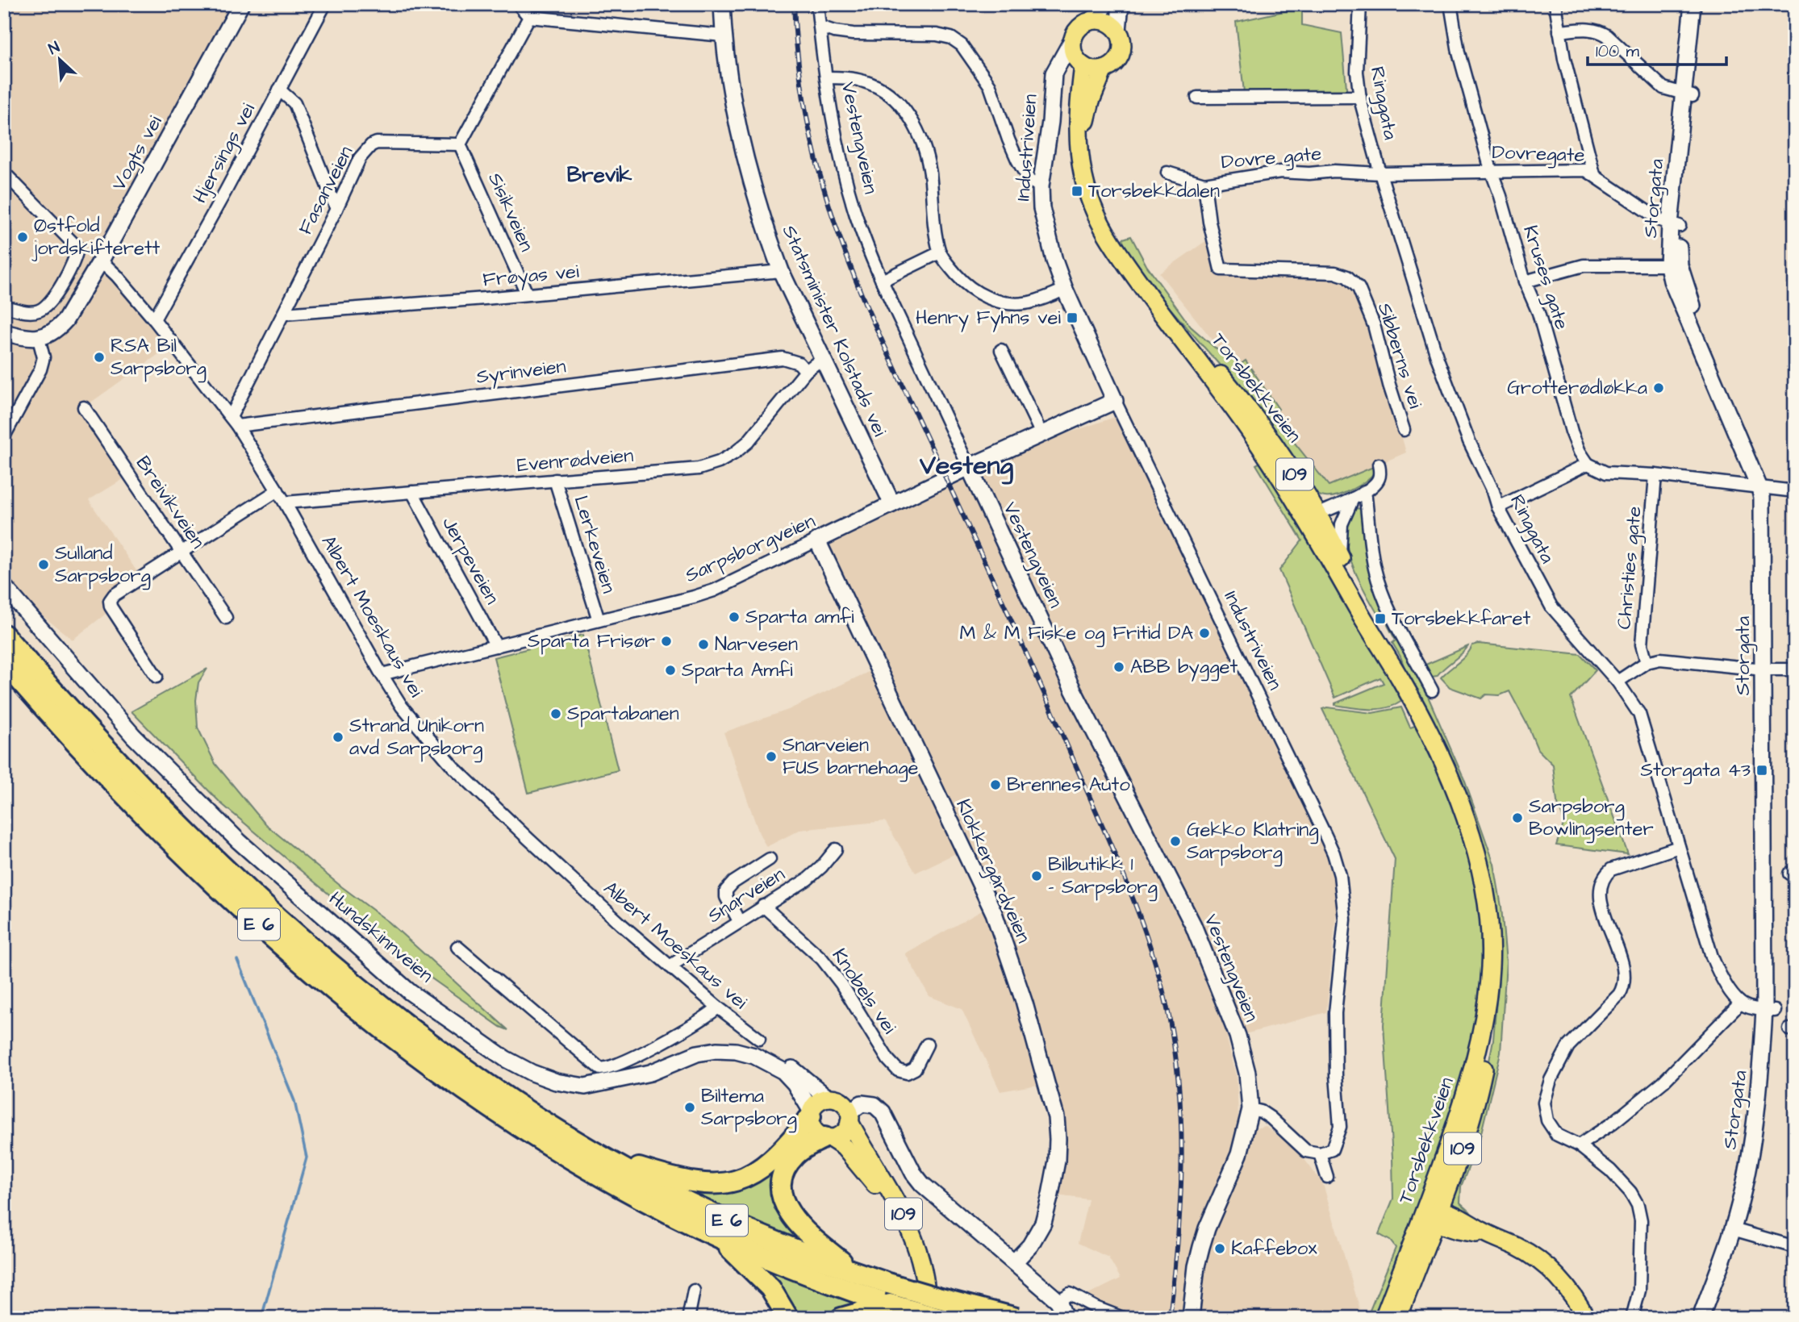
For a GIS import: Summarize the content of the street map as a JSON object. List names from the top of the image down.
{
  "streets": {
    "highway": ["E 6"],
    "main road": ["Torsbekkveien", "109"],
    "street": [
      "Ringgata",
      "Vestengveien",
      "Industriveien",
      "Vogts vei",
      "Hjersings vei",
      "Dovregate",
      "Dovre gate",
      "Fasanveien",
      "Storgata",
      "Sisikveien",
      "Frøyas vei",
      "Kruses gate",
      "Statsminister Kolstads vei",
      "Sibberns vei",
      "Syrinveien",
      "Evenrødveien",
      "Breivikveien",
      "Lerkeveien",
      "Sarpsborgveien",
      "Jerpeveien",
      "Christies gate",
      "Albert Moeskaus vei",
      "Klokkergårdveien",
      "Snarveien",
      "Hundskinnveien",
      "Knobels vei"
    ]
  },
  "crossings": [
    ["Ringgata", "Dovregate"],
    ["Ringgata", "Dovre gate"],
    ["Vestengveien", "Sarpsborgveien"],
    ["Industriveien", "Torsbekkveien"],
    ["Industriveien", "109"],
    ["Industriveien", "Sarpsborgveien"],
    ["Vogts vei", "Albert Moeskaus vei"],
    ["Hjersings vei", "Albert Moeskaus vei"],
    ["Dovregate", "Dovre gate"],
    ["Dovregate", "Storgata"],
    ["Dovregate", "Kruses gate"],
    ["Dovre gate", "Sibberns vei"],
    ["Fasanveien", "Sisikveien"],
    ["Fasanveien", "Frøyas vei"],
    ["Fasanveien", "Syrinveien"],
    ["Fasanveien", "Albert Moeskaus vei"],
    ["Sisikveien", "Frøyas vei"],
    ["Frøyas vei", "Statsminister Kolstads vei"],
    ["Statsminister Kolstads vei", "Evenrødveien"],
    ["Statsminister Kolstads vei", "Sarpsborgveien"],
    ["Syrinveien", "Evenrødveien"],
    ["Syrinveien", "Albert Moeskaus vei"],
    ["Torsbekkveien", "109"],
    ["Evenrødveien", "Lerkeveien"],
    ["Evenrødveien", "Jerpeveien"],
    ["Evenrødveien", "Albert Moeskaus vei"],
    ["109", "E 6"],
    ["109", "Hundskinnveien"],
    ["Lerkeveien", "Sarpsborgveien"],
    ["Sarpsborgveien", "Jerpeveien"],
    ["Sarpsborgveien", "Albert Moeskaus vei"],
    ["Sarpsborgveien", "Klokkergårdveien"],
    ["Albert Moeskaus vei", "Snarveien"],
    ["Snarveien", "Knobels vei"],
    ["E 6", "Hundskinnveien"]
  ],
  "districts": ["Brevik", "Vesteng"],
  "places": {
    "transit": [
      "Torsbekkdalen",
      "Henry Fyhns vei",
      "Torsbekkfaret",
      "Storgata 43"
    ],
    "other": [
      "Østfold jordskifterett",
      "RSA Bil Sarpsborg",
      "Grotterødløkka",
      "Sulland Sarpsborg",
      "Sparta amfi",
      "M & M Fiske og Fritid DA",
      "Sparta Frisør",
      "Narvesen",
      "ABB bygget",
      "Sparta Amfi",
      "Spartabanen",
      "Strand Unikorn avd Sarpsborg",
      "Snarveien FUS barnehage",
      "Brennes Auto",
      "Sarpsborg Bowlingsenter",
      "Gekko Klatring Sarpsborg",
      "Bilbutikk 1 - Sarpsborg",
      "Biltema Sarpsborg",
      "Kaffebox"
    ]
  },
  "scale_bar": "100 m",
  "north": "top left"
}
